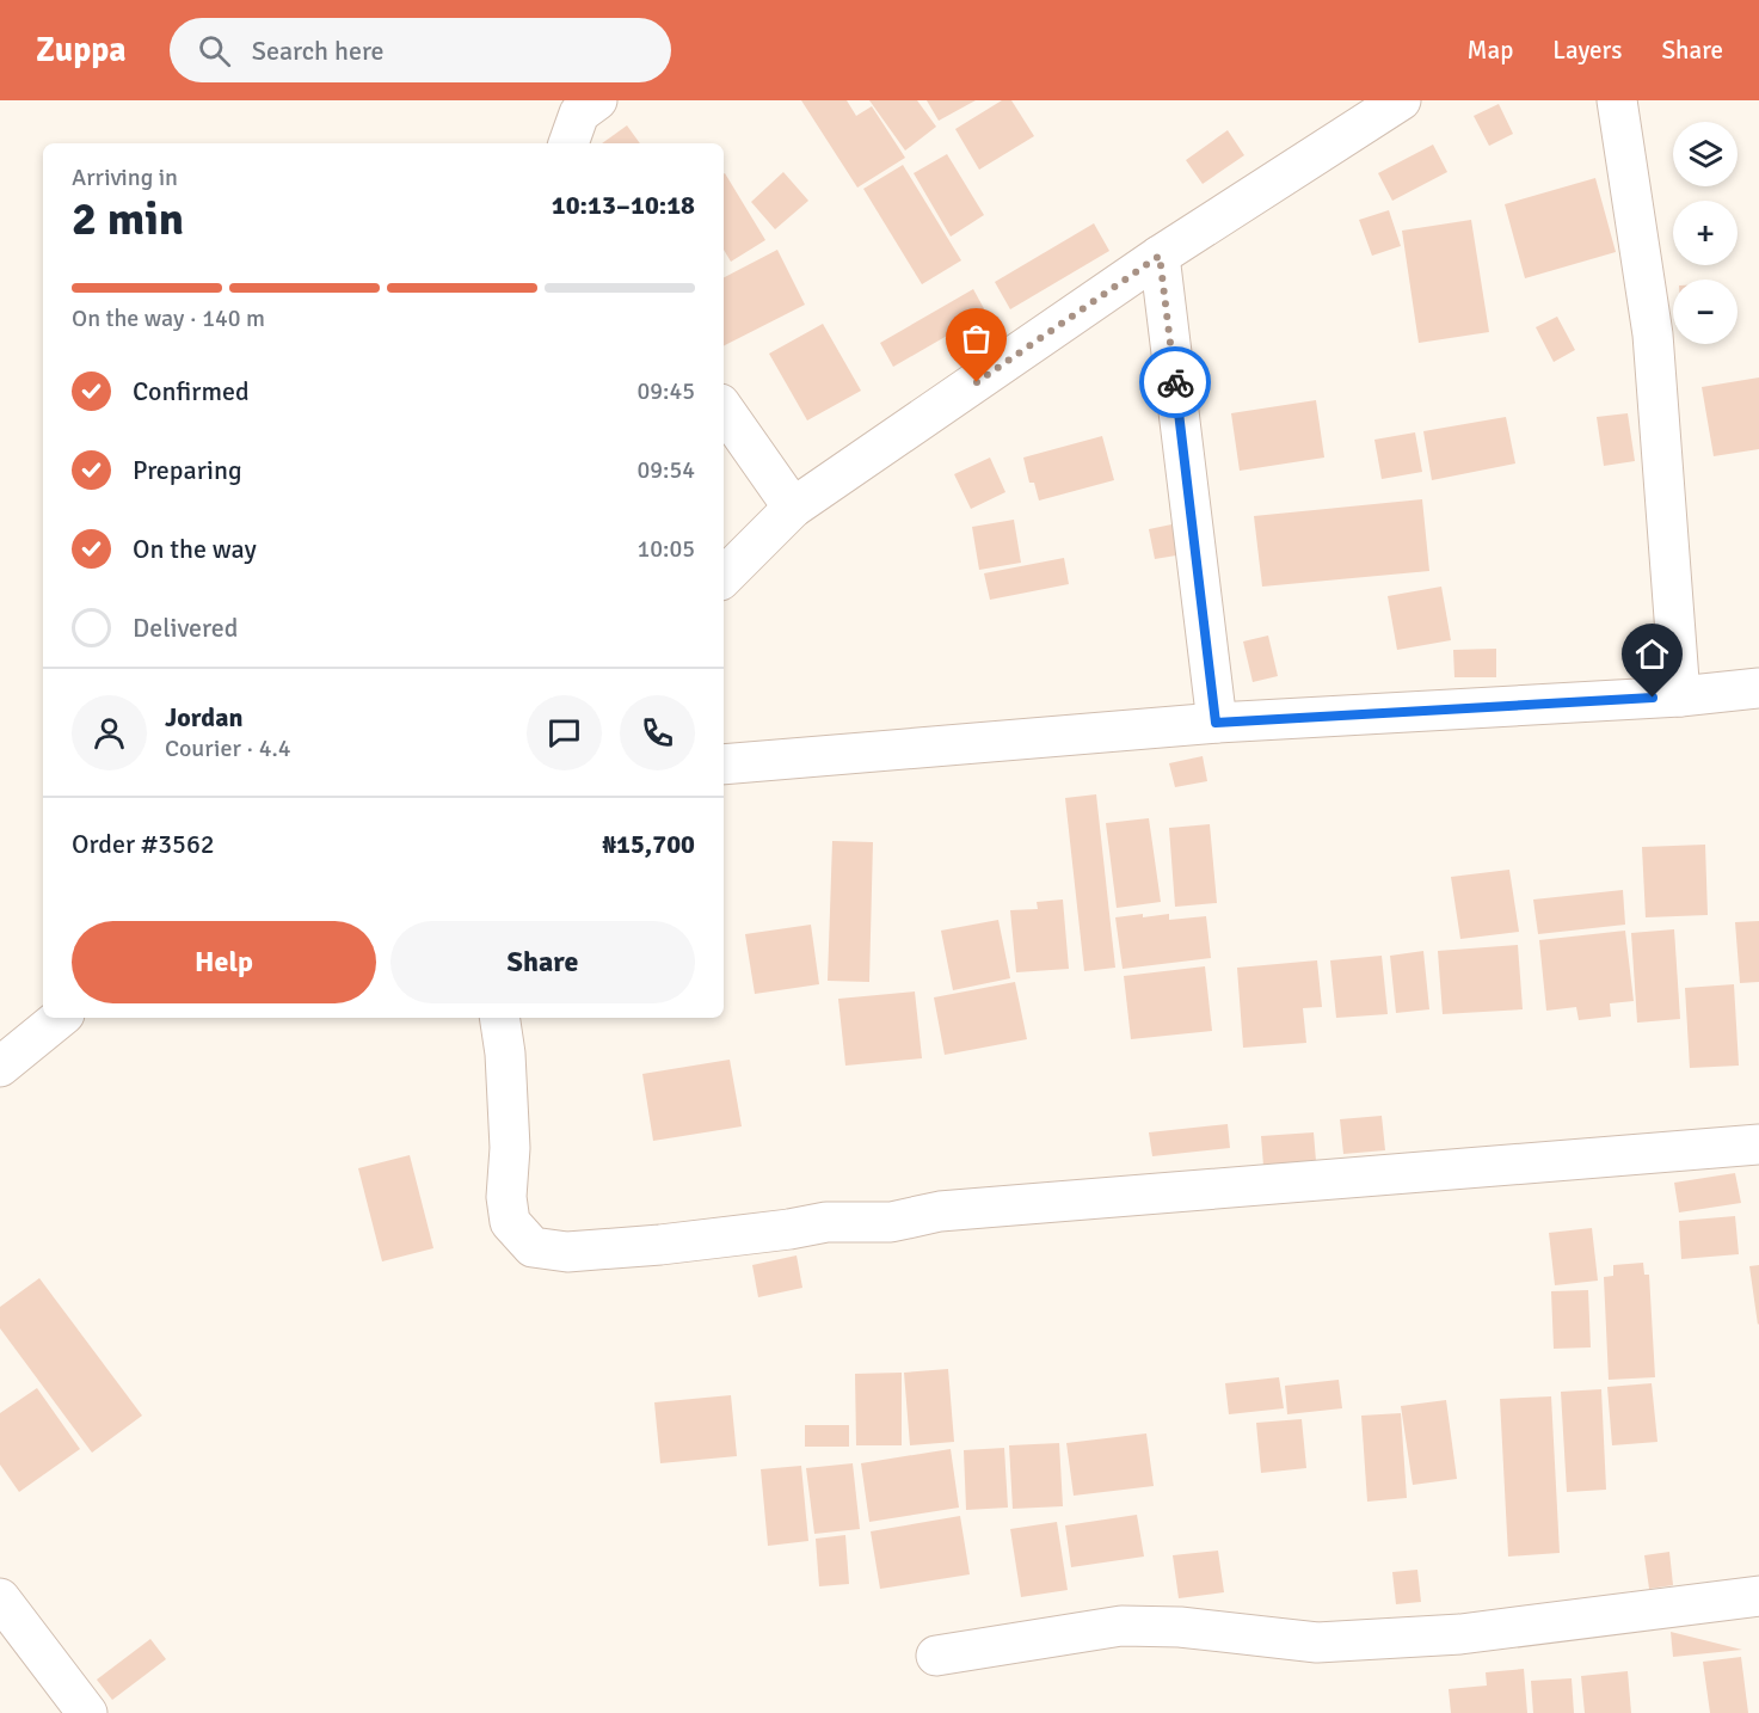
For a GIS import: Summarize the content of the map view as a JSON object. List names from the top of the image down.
{
  "page": {
    "header": "Zuppa",
    "search": "Search here",
    "nav": ["Map", "Layers", "Share"],
    "map_buttons": ["+", "−"],
    "heading": ["2 min", "Arriving in", "10:13–10:18"],
    "panel": [
      "Jordan",
      "Courier · 4.4",
      "Order #3562",
      "₦15,700"
    ],
    "bar": "On the way · 140 m",
    "list": [
      ["Confirmed", "09:45"],
      ["Preparing", "09:54"],
      ["On the way", "10:05"],
      "Delivered"
    ],
    "buttons": ["Help", "Share"]
  }
}
